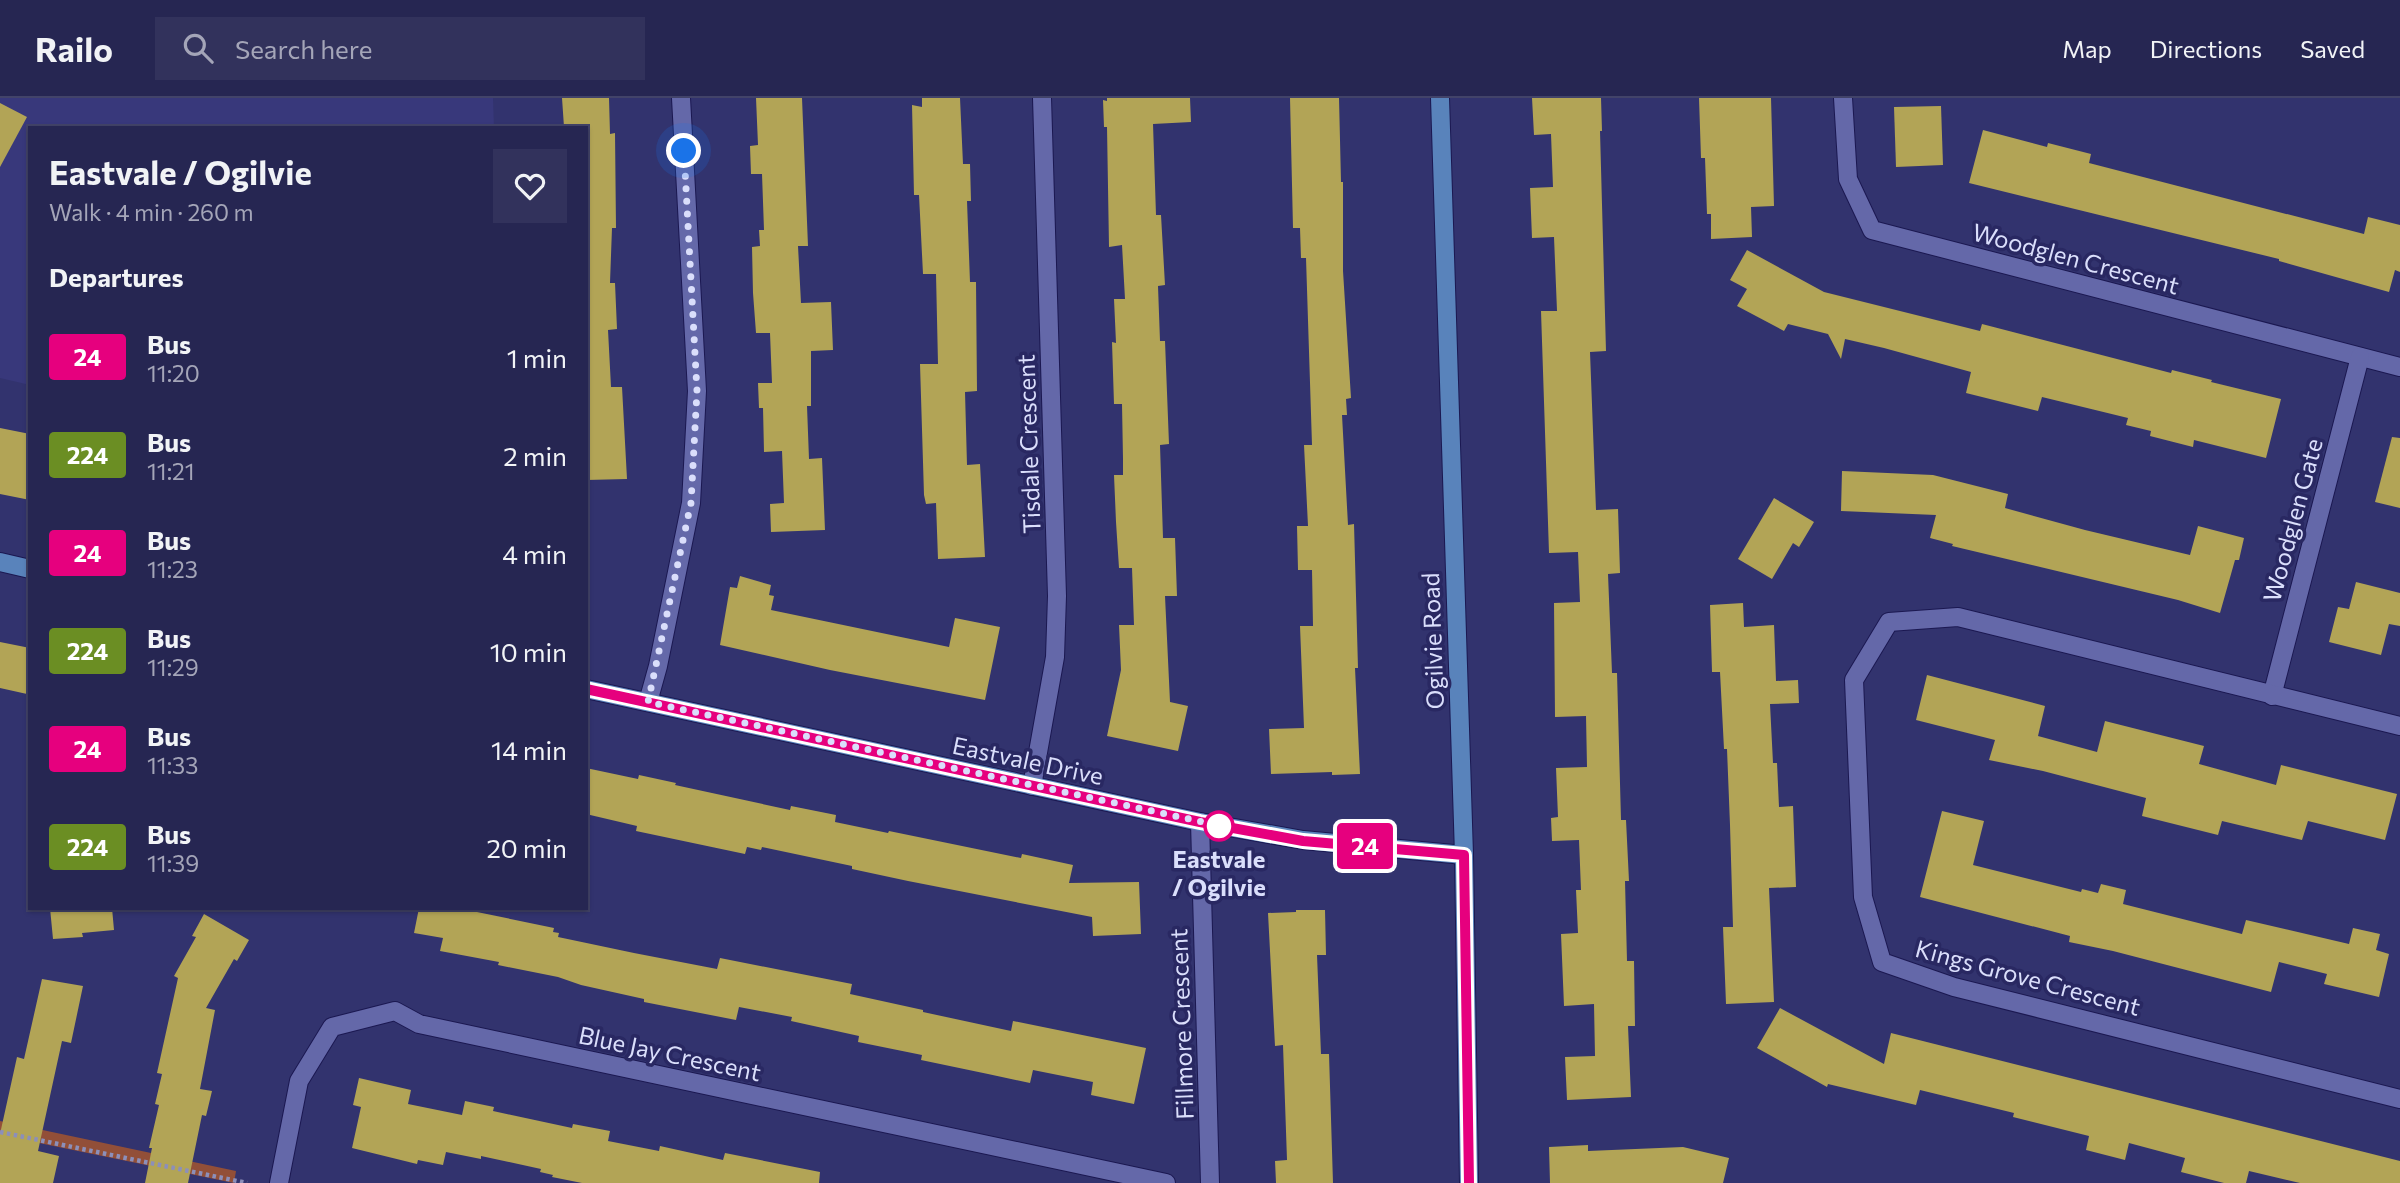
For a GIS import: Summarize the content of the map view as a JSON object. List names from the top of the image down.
{
  "streets": {
    "street": [
      "Woodglen Crescent",
      "Tisdale Crescent",
      "Woodglen Gate",
      "Ogilvie Road",
      "Eastvale Drive",
      "Kings Grove Crescent",
      "Fillmore Crescent",
      "Blue Jay Crescent"
    ]
  },
  "crossings": [
    ["Woodglen Crescent", "Woodglen Gate"],
    ["Tisdale Crescent", "Eastvale Drive"],
    ["Woodglen Gate", "Kings Grove Crescent"],
    ["Ogilvie Road", "Eastvale Drive"],
    ["Eastvale Drive", "Fillmore Crescent"]
  ],
  "places": ["Eastvale / Ogilvie"],
  "lines": ["bus line 24"],
  "page": {
    "header": "Railo",
    "search": "Search here",
    "nav": ["Map", "Directions", "Saved"],
    "on_map": "24",
    "heading": [
      ["Eastvale / Ogilvie", "Walk · 4 min · 260 m"],
      "Departures"
    ],
    "list": [
      {
        "mark": "24",
        "name": "Bus",
        "note": "11:20",
        "value": "1 min"
      },
      {
        "mark": "224",
        "name": "Bus",
        "note": "11:21",
        "value": "2 min"
      },
      {
        "mark": "24",
        "name": "Bus",
        "note": "11:23",
        "value": "4 min"
      },
      {
        "mark": "224",
        "name": "Bus",
        "note": "11:29",
        "value": "10 min"
      },
      {
        "mark": "24",
        "name": "Bus",
        "note": "11:33",
        "value": "14 min"
      },
      {
        "mark": "224",
        "name": "Bus",
        "note": "11:39",
        "value": "20 min"
      }
    ]
  }
}
